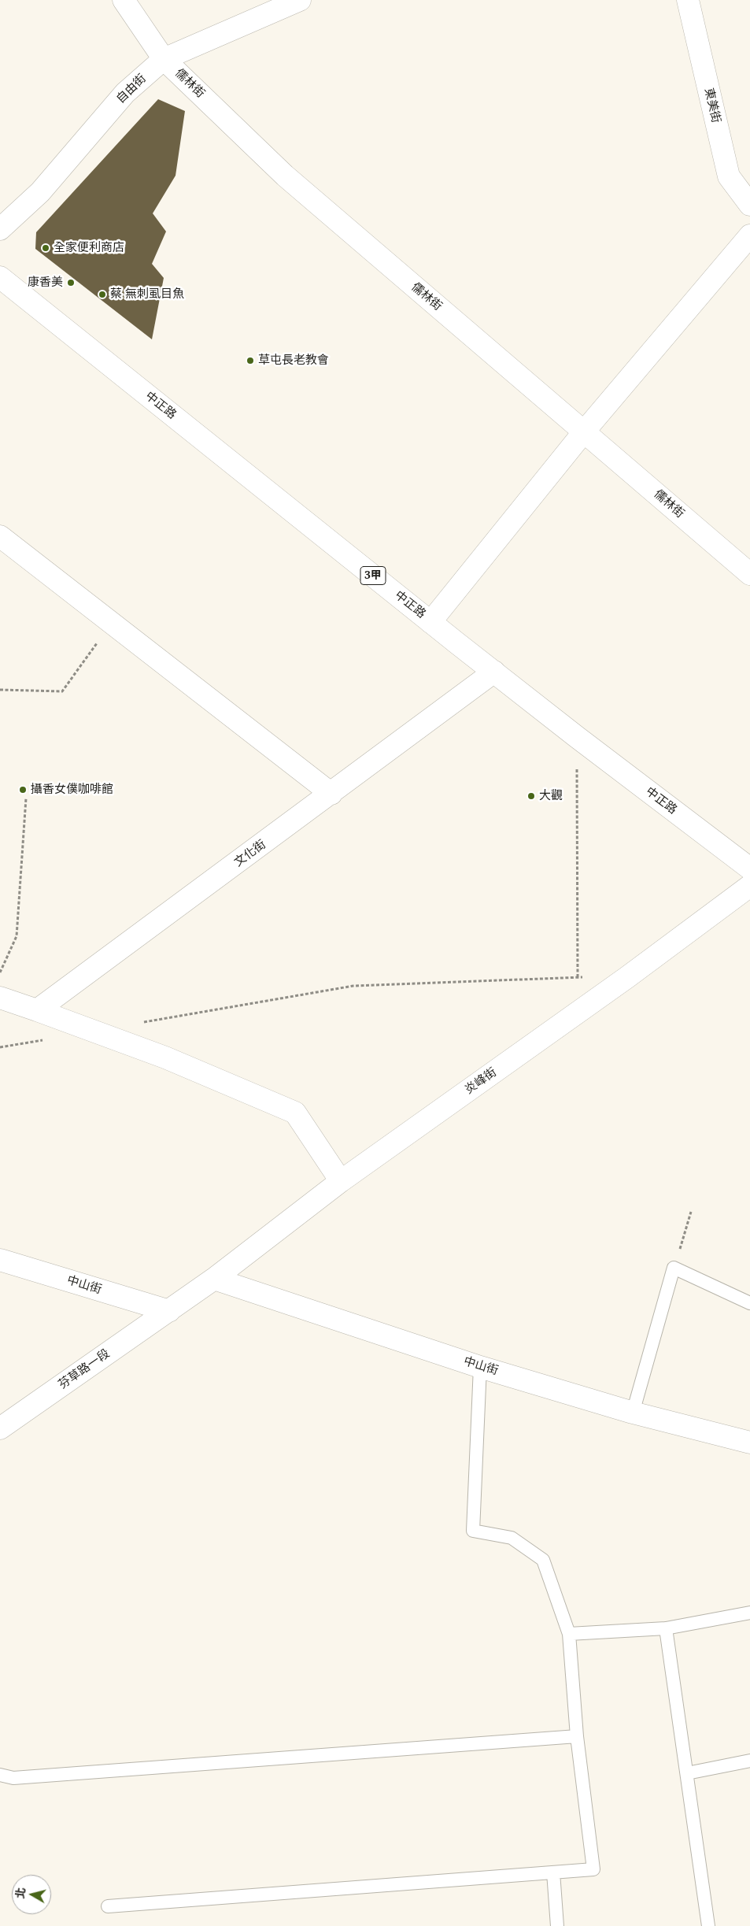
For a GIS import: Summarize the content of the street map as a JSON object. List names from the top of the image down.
{
  "streets": {
    "street": [
      "儒林街",
      "自由街",
      "東美街",
      "中正路",
      "3甲",
      "文化街",
      "炎峰街",
      "中山街",
      "芬草路一段"
    ]
  },
  "crossings": [
    ["儒林街", "自由街"],
    ["中正路", "文化街"],
    ["炎峰街", "中山街"],
    ["炎峰街", "芬草路一段"],
    ["中山街", "芬草路一段"]
  ],
  "places": [
    "全家便利商店",
    "康香美",
    "蔡 無刺虱目魚",
    "草屯長老教會",
    "攝香女僕咖啡館",
    "大觀"
  ],
  "north": "left"
}
